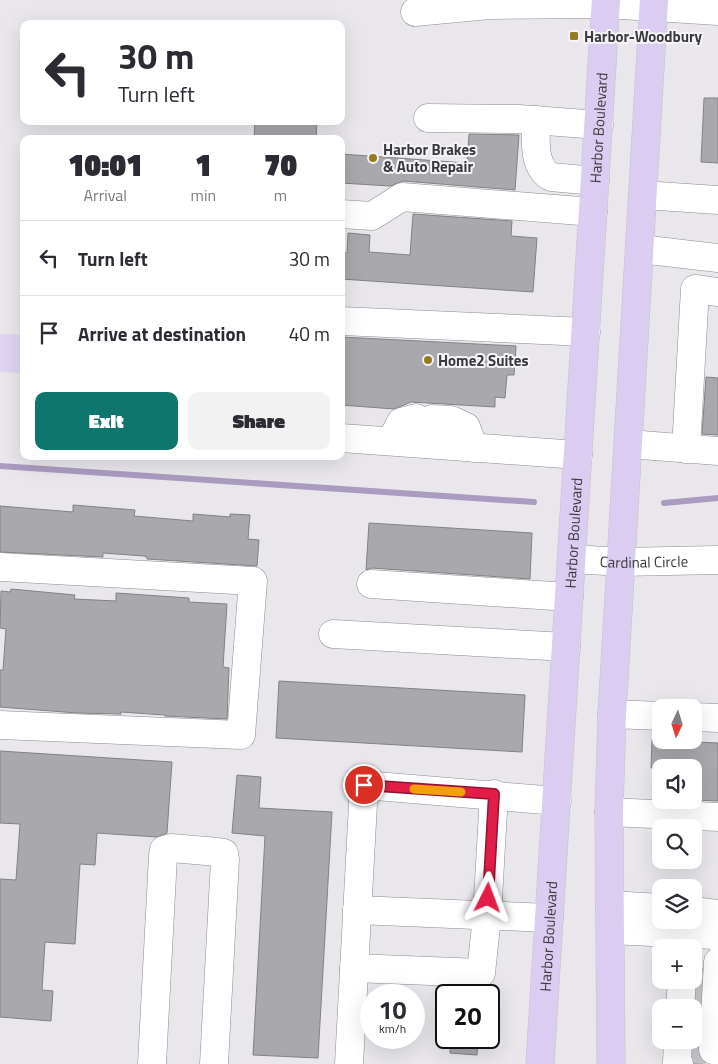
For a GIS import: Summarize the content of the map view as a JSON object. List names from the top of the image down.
{
  "streets": {
    "main road": ["Harbor Boulevard"],
    "street": ["Cardinal Circle"]
  },
  "crossings": [
    ["Harbor Boulevard", "Cardinal Circle"]
  ],
  "places": {
    "transit": ["Harbor-Woodbury"],
    "other": ["Harbor Brakes & Auto Repair", "Home2 Suites"]
  },
  "north": "bottom",
  "page": {
    "turn": ["30 m", "Turn left"],
    "eta": [
      "10:01",
      "Arrival",
      "1",
      "min",
      "70",
      "m"
    ],
    "list": [
      {
        "name": "Turn left",
        "value": "30 m"
      },
      {
        "name": "Arrive at destination",
        "value": "40 m"
      }
    ],
    "buttons": ["Exit", "Share"],
    "map_buttons": ["+", "−"],
    "speed": "10 km/h",
    "limit": "20"
  }
}
